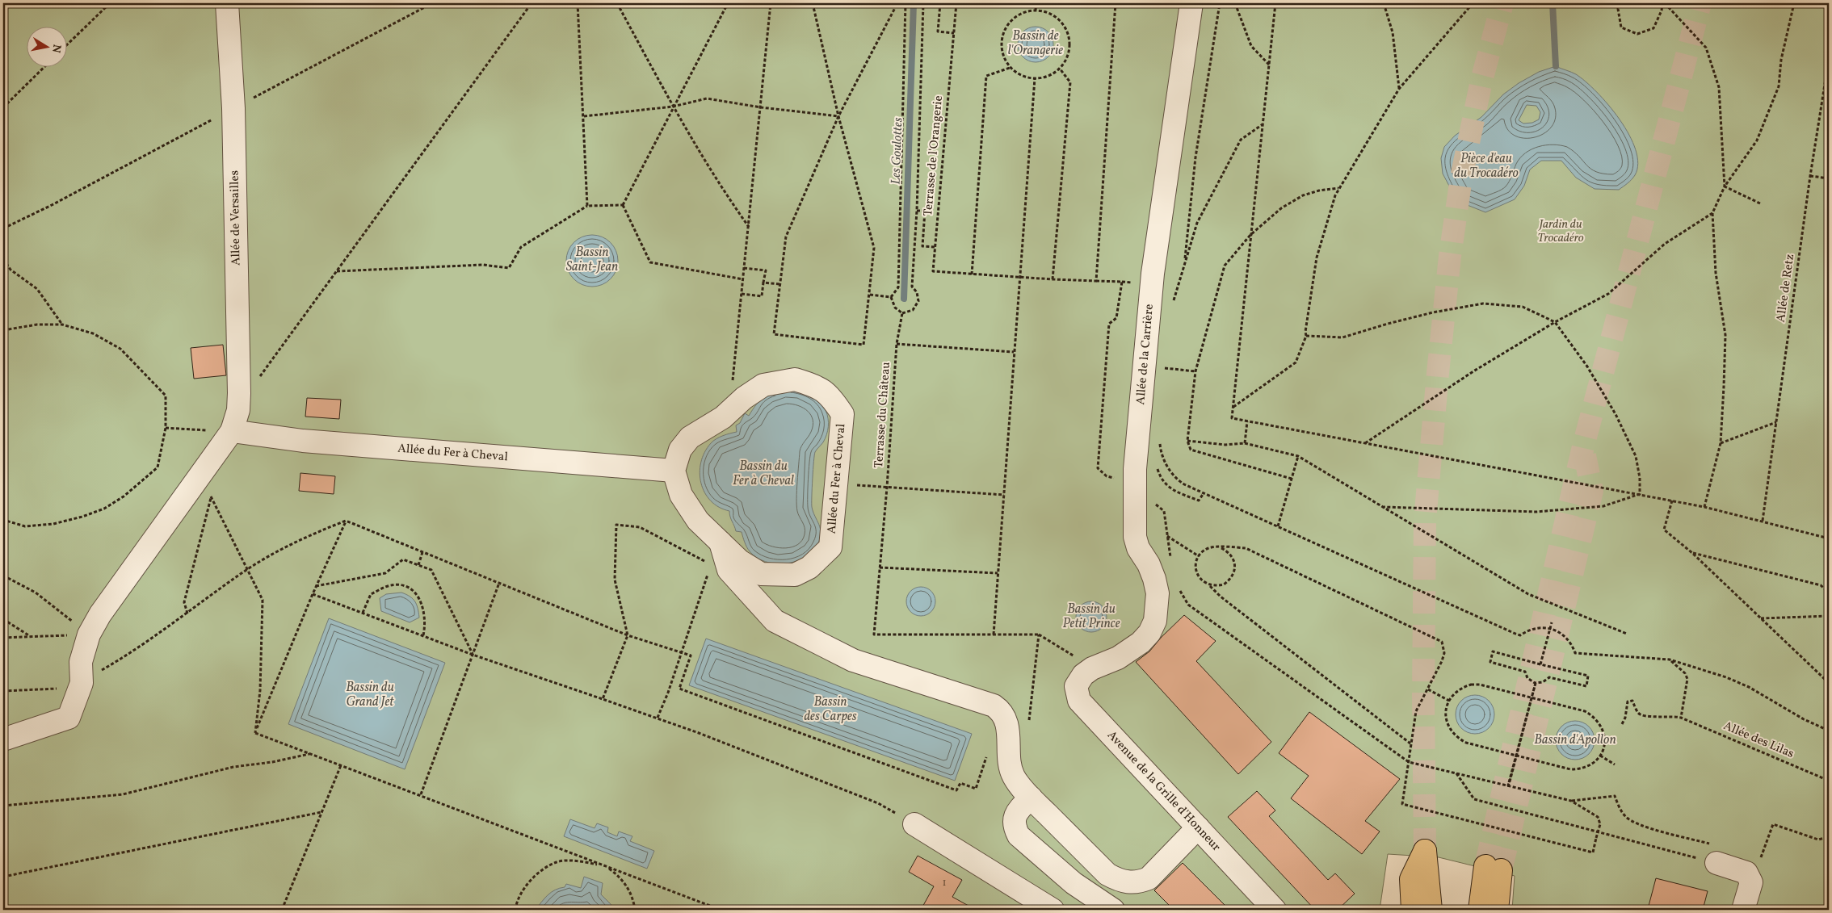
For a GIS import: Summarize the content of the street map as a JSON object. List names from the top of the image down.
{
  "streets": {
    "street": [
      "Allée de Versailles",
      "Allée de la Carrière",
      "Allée du Fer à Cheval",
      "Avenue de la Grille d'Honneur"
    ],
    "path": [
      "Terrasse de l'Orangerie",
      "Allée de Retz",
      "Terrasse du Château",
      "Allée des Lilas"
    ]
  },
  "crossings": [
    ["Terrasse de l'Orangerie", "Allée de la Carrière"],
    ["Allée de Versailles", "Allée du Fer à Cheval"],
    ["Allée de la Carrière", "Avenue de la Grille d'Honneur"]
  ],
  "water": [
    "Bassin de l'Orangerie",
    "Les Goulottes",
    "Pièce d'eau du Trocadéro",
    "Bassin Saint-Jean",
    "Bassin du Fer à Cheval",
    "Bassin du Petit Prince",
    "Bassin du Grand Jet",
    "Bassin des Carpes",
    "Bassin d'Apollon"
  ],
  "parks": ["Jardin du Trocadéro"],
  "house_numbers": ["1"],
  "north": "right"
}
